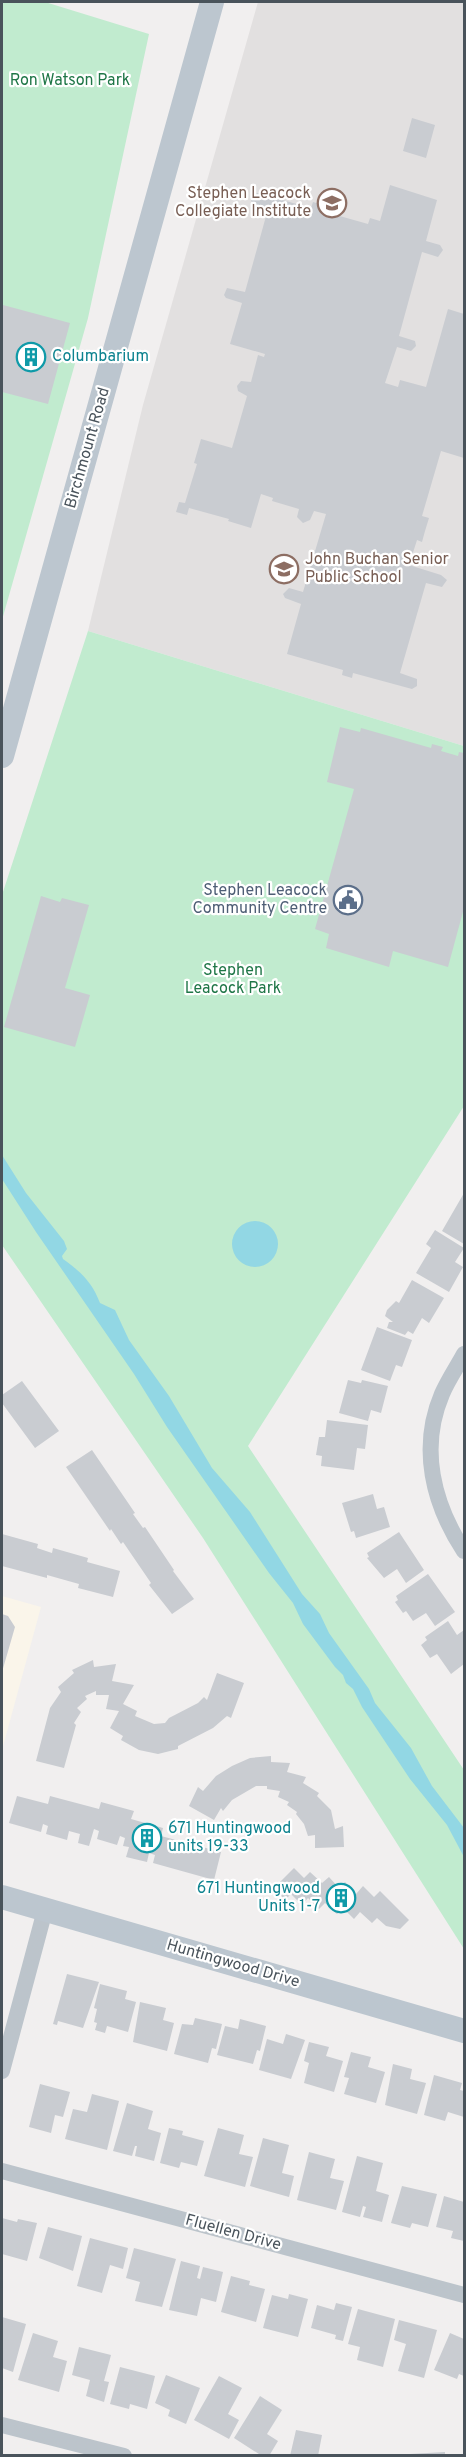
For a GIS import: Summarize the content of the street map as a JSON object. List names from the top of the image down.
{
  "streets": {
    "main road": ["Birchmount Road", "Huntingwood Drive"],
    "street": ["Fluellen Drive"]
  },
  "parks": ["Ron Watson Park", "Stephen Leacock Park"],
  "places": {
    "school or university": ["Stephen Leacock Collegiate Institute", "John Buchan Senior Public School"],
    "building": ["Columbarium", "671 Huntingwood units 19-33", "671 Huntingwood Units 1-7"],
    "public building": ["Stephen Leacock Community Centre"]
  }
}
